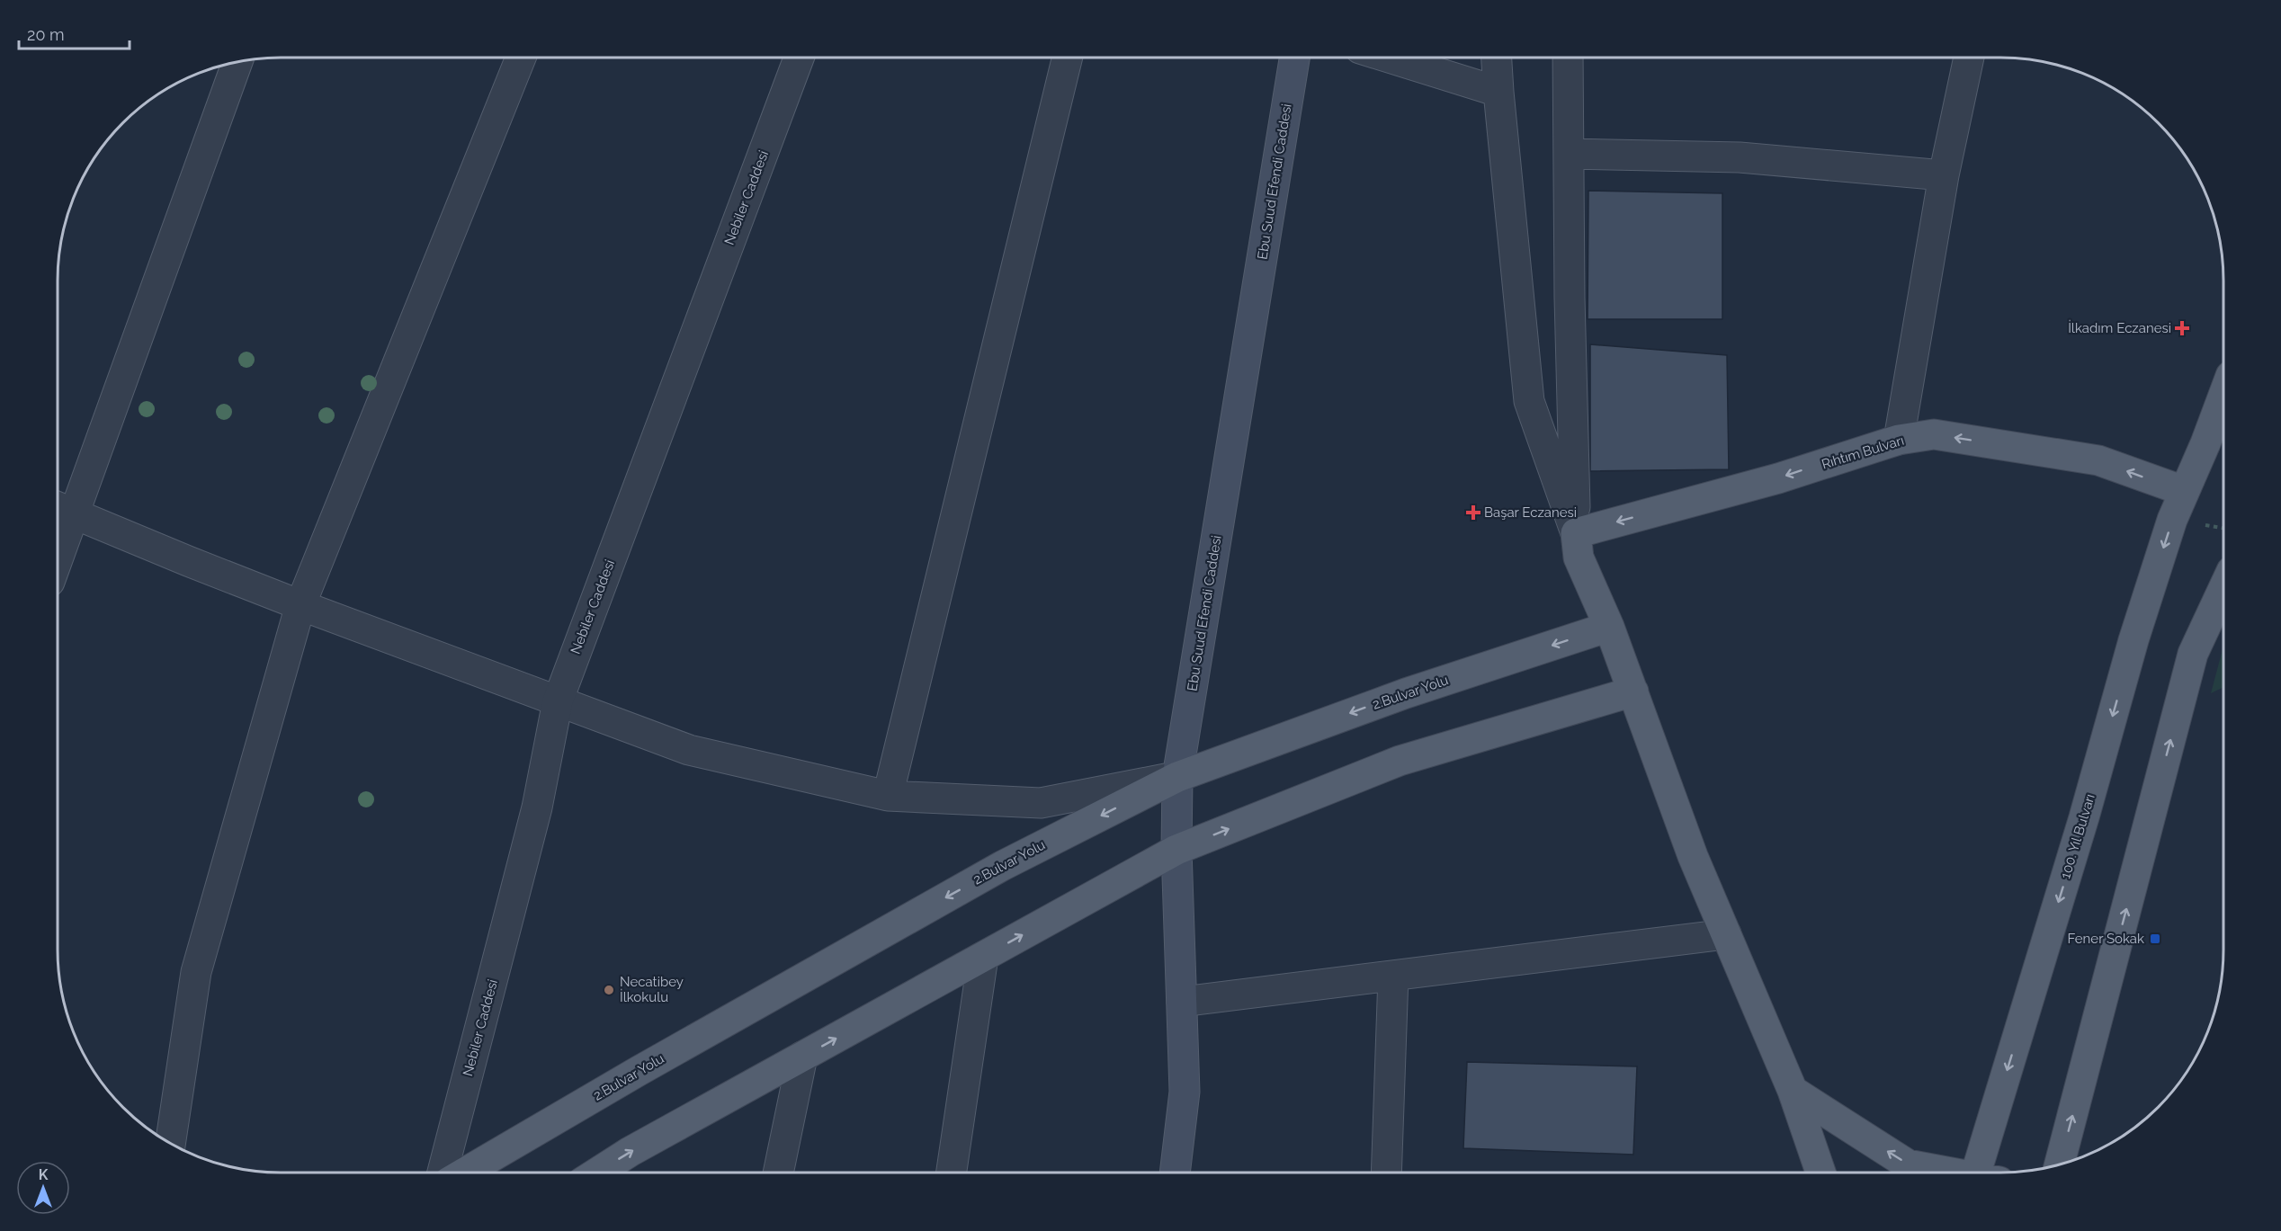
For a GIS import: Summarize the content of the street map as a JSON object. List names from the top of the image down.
{
  "streets": {
    "main road": [
      "Ebu Suud Efendi Caddesi",
      "Rıhtım Bulvarı",
      "2.Bulvar Yolu",
      "100. Yıl Bulvarı"
    ],
    "street": ["Nebiler Caddesi"]
  },
  "crossings": [
    ["Ebu Suud Efendi Caddesi", "2.Bulvar Yolu"],
    ["Rıhtım Bulvarı", "100. Yıl Bulvarı"]
  ],
  "one_way": ["Rıhtım Bulvarı"],
  "places": {
    "health": ["İlkadım Eczanesi", "Başar Eczanesi"],
    "transit": ["Fener Sokak"],
    "other": ["Necatibey İlkokulu"]
  },
  "scale_bar": "20 m",
  "north": "top"
}
